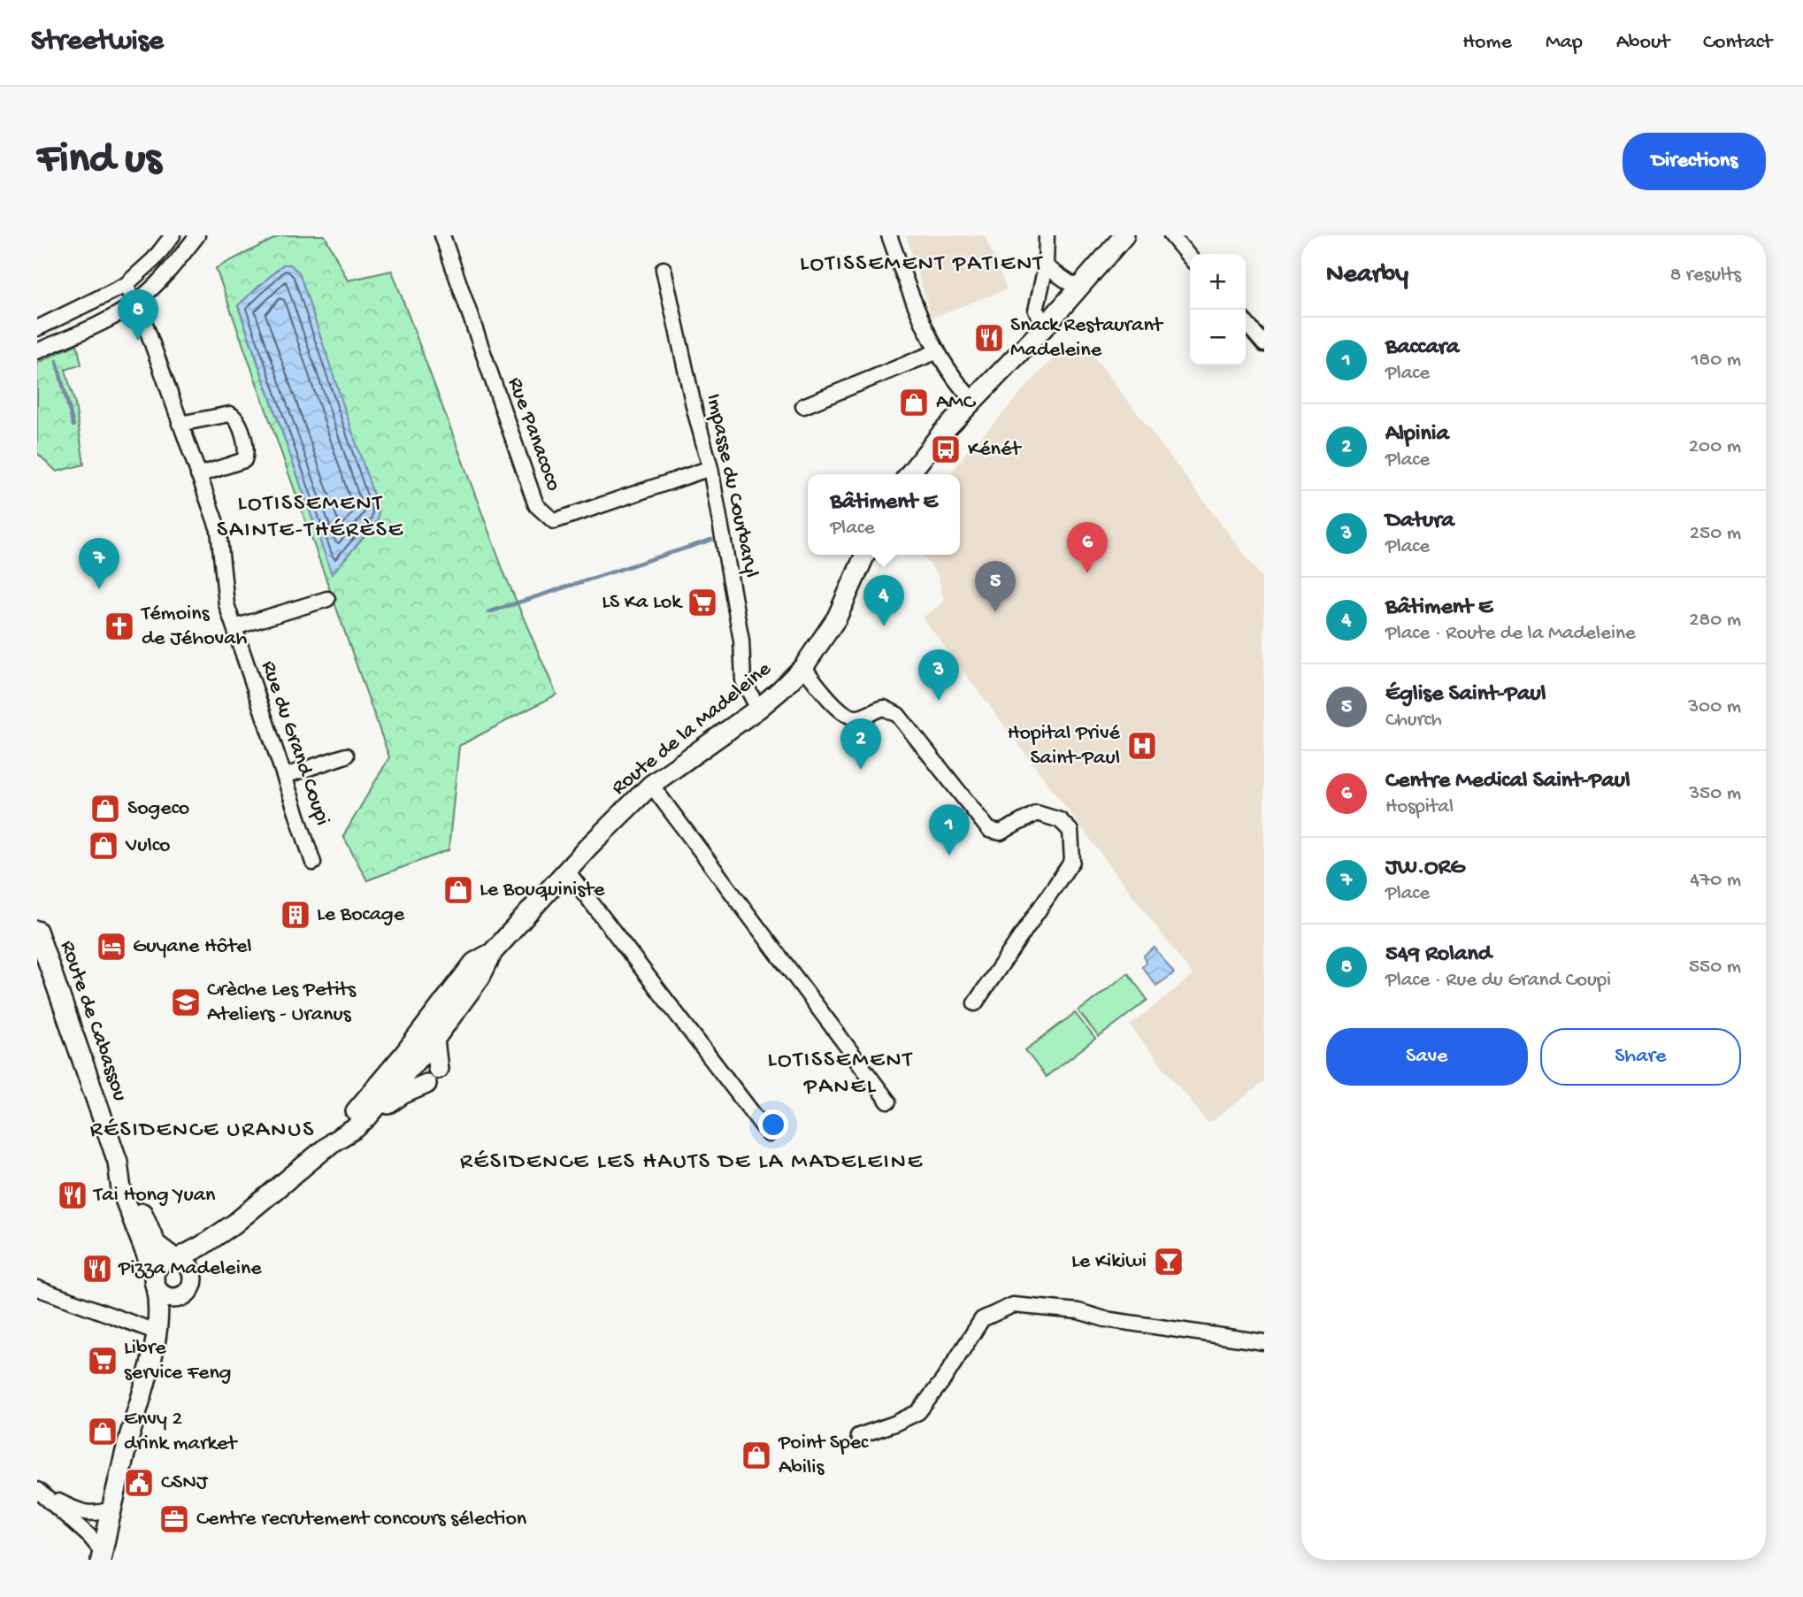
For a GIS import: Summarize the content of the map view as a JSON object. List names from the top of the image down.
{
  "streets": {
    "main road": ["Route de la Madeleine", "Route de Cabassou"],
    "street": ["Rue Panacoco", "Impasse du Courbaryl", "Rue du Grand Coupi"]
  },
  "crossings": [
    ["Rue Panacoco", "Impasse du Courbaryl"],
    ["Impasse du Courbaryl", "Route de la Madeleine"],
    ["Route de la Madeleine", "Route de Cabassou"]
  ],
  "districts": [
    "LOTISSEMENT PATIENT",
    "LOTISSEMENT SAINTE-THÉRÈSE",
    "LOTISSEMENT PANEL",
    "RÉSIDENCE URANUS",
    "RÉSIDENCE LES HAUTS DE LA MADELEINE"
  ],
  "places": {
    "restaurant": ["Snack Restaurant Madeleine", "Tai Hong Yuan", "Pizza Madeleine"],
    "shop": [
      "AMC",
      "Sogeco",
      "Vulco",
      "Le Bouquiniste",
      "Envy 2 drink market",
      "Point Spec Abilis"
    ],
    "bus stop": ["Kénét"],
    "supermarket": ["LS Ka Lok", "Libre service Feng"],
    "church": ["Témoins de Jéhovah"],
    "hospital": ["Hopital Privé Saint-Paul"],
    "building": ["Le Bocage"],
    "hotel": ["Guyane Hôtel"],
    "school or university": ["Crèche Les Petits Ateliers - Uranus"],
    "bar": ["Le Kikiwi"],
    "public building": ["CSNJ"],
    "office": ["Centre recrutement concours sélection"]
  },
  "page": {
    "header": "Streetwise",
    "nav": [
      "Home",
      "Map",
      "About",
      "Contact"
    ],
    "buttons": [
      "Directions",
      ["Save", "Share"]
    ],
    "title": "Find us",
    "heading": ["Nearby", "8 results"],
    "map_buttons": ["+", "−"],
    "pins": [
      "8",
      "6",
      "7",
      "5",
      "4",
      "3",
      "2",
      "1"
    ],
    "list": [
      {
        "mark": "1",
        "name": "Baccara",
        "note": "Place",
        "value": "180 m"
      },
      {
        "mark": "2",
        "name": "Alpinia",
        "note": "Place",
        "value": "200 m"
      },
      {
        "mark": "3",
        "name": "Datura",
        "note": "Place",
        "value": "250 m"
      },
      {
        "mark": "4",
        "name": "Bâtiment E",
        "note": "Place · Route de la Madeleine",
        "value": "280 m"
      },
      {
        "mark": "5",
        "name": "Église Saint-Paul",
        "note": "Church",
        "value": "300 m"
      },
      {
        "mark": "6",
        "name": "Centre Medical Saint-Paul",
        "note": "Hospital",
        "value": "350 m"
      },
      {
        "mark": "7",
        "name": "JW.ORG",
        "note": "Place",
        "value": "470 m"
      },
      {
        "mark": "8",
        "name": "549 Roland",
        "note": "Place · Rue du Grand Coupi",
        "value": "550 m"
      }
    ],
    "popup": ["Bâtiment E", "Place"]
  }
}
